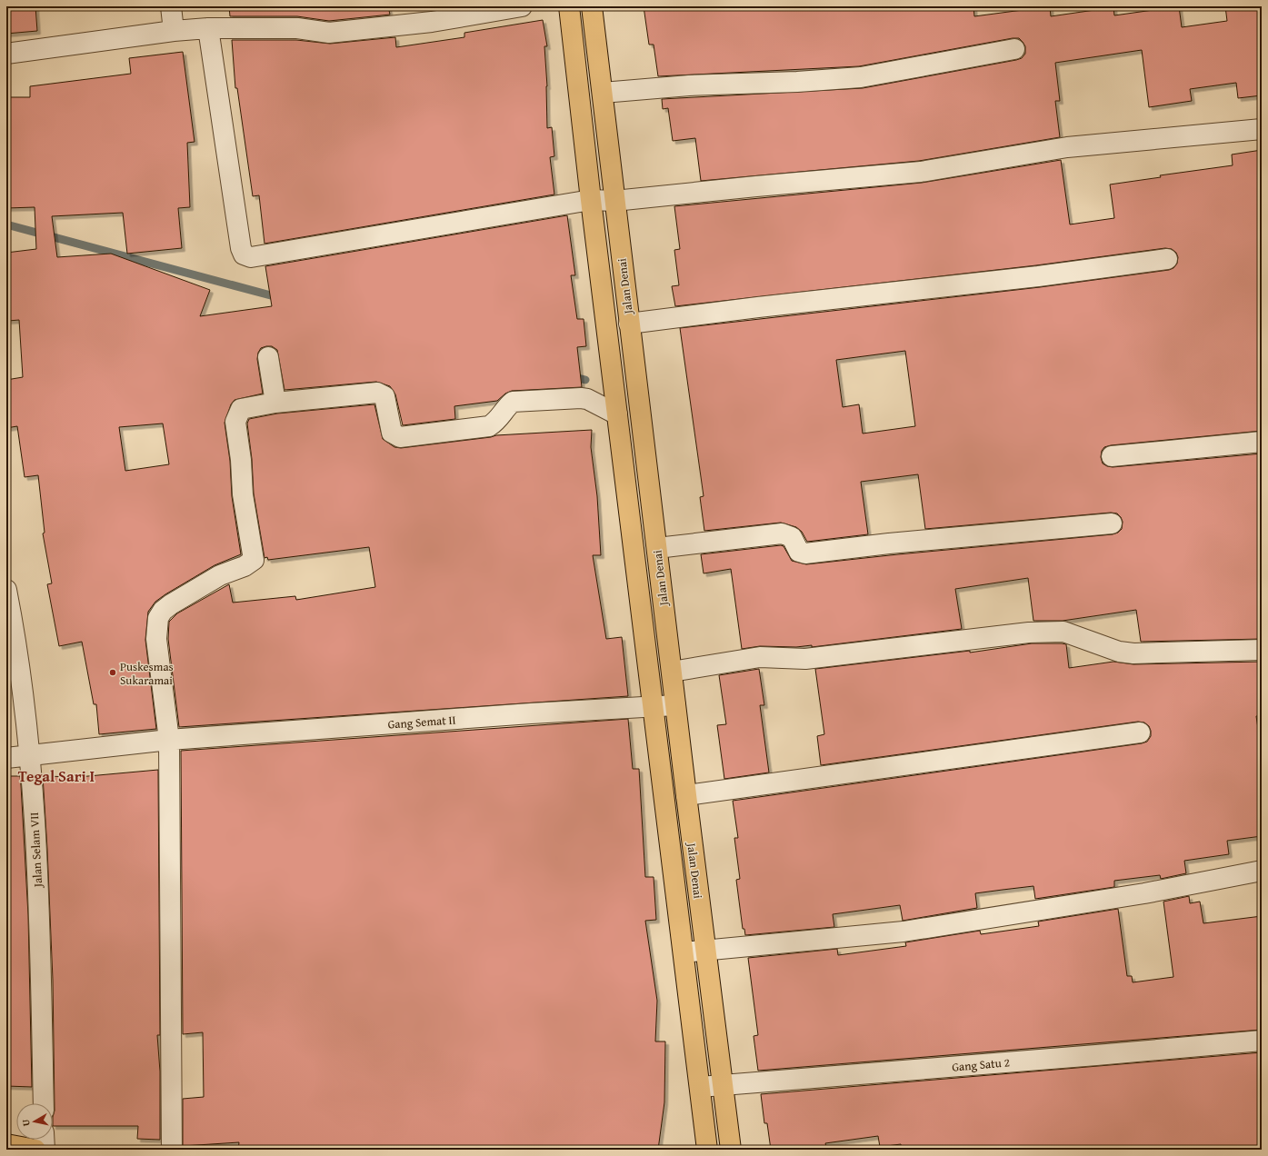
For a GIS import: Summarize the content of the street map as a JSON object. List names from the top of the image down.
{
  "streets": {
    "main road": ["Jalan Denai"],
    "street": ["Gang Semat II", "Jalan Selam VII", "Gang Satu 2"]
  },
  "crossings": [
    ["Jalan Denai", "Gang Semat II"],
    ["Jalan Denai", "Gang Satu 2"],
    ["Gang Semat II", "Jalan Selam VII"]
  ],
  "districts": ["Tegal Sari I"],
  "places": ["Puskesmas Sukaramai"],
  "north": "left"
}
